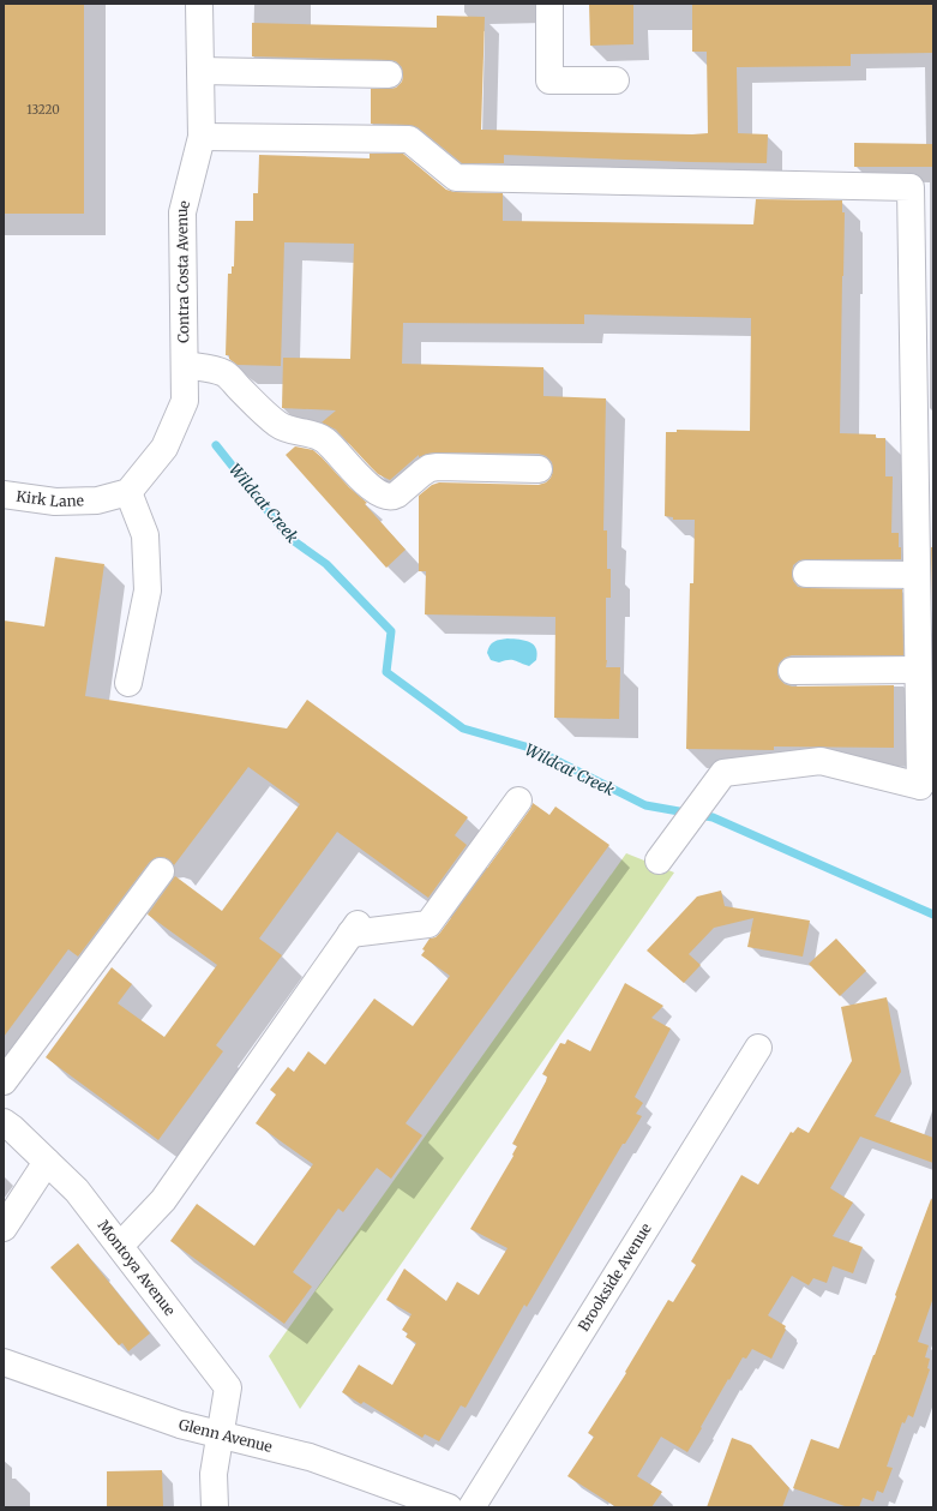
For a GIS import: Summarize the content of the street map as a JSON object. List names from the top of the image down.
{
  "streets": {
    "street": [
      "Contra Costa Avenue",
      "Kirk Lane",
      "Montoya Avenue",
      "Brookside Avenue",
      "Glenn Avenue"
    ]
  },
  "crossings": [
    ["Contra Costa Avenue", "Kirk Lane"],
    ["Montoya Avenue", "Glenn Avenue"]
  ],
  "water": ["Wildcat Creek"],
  "house_numbers": ["13220"]
}
